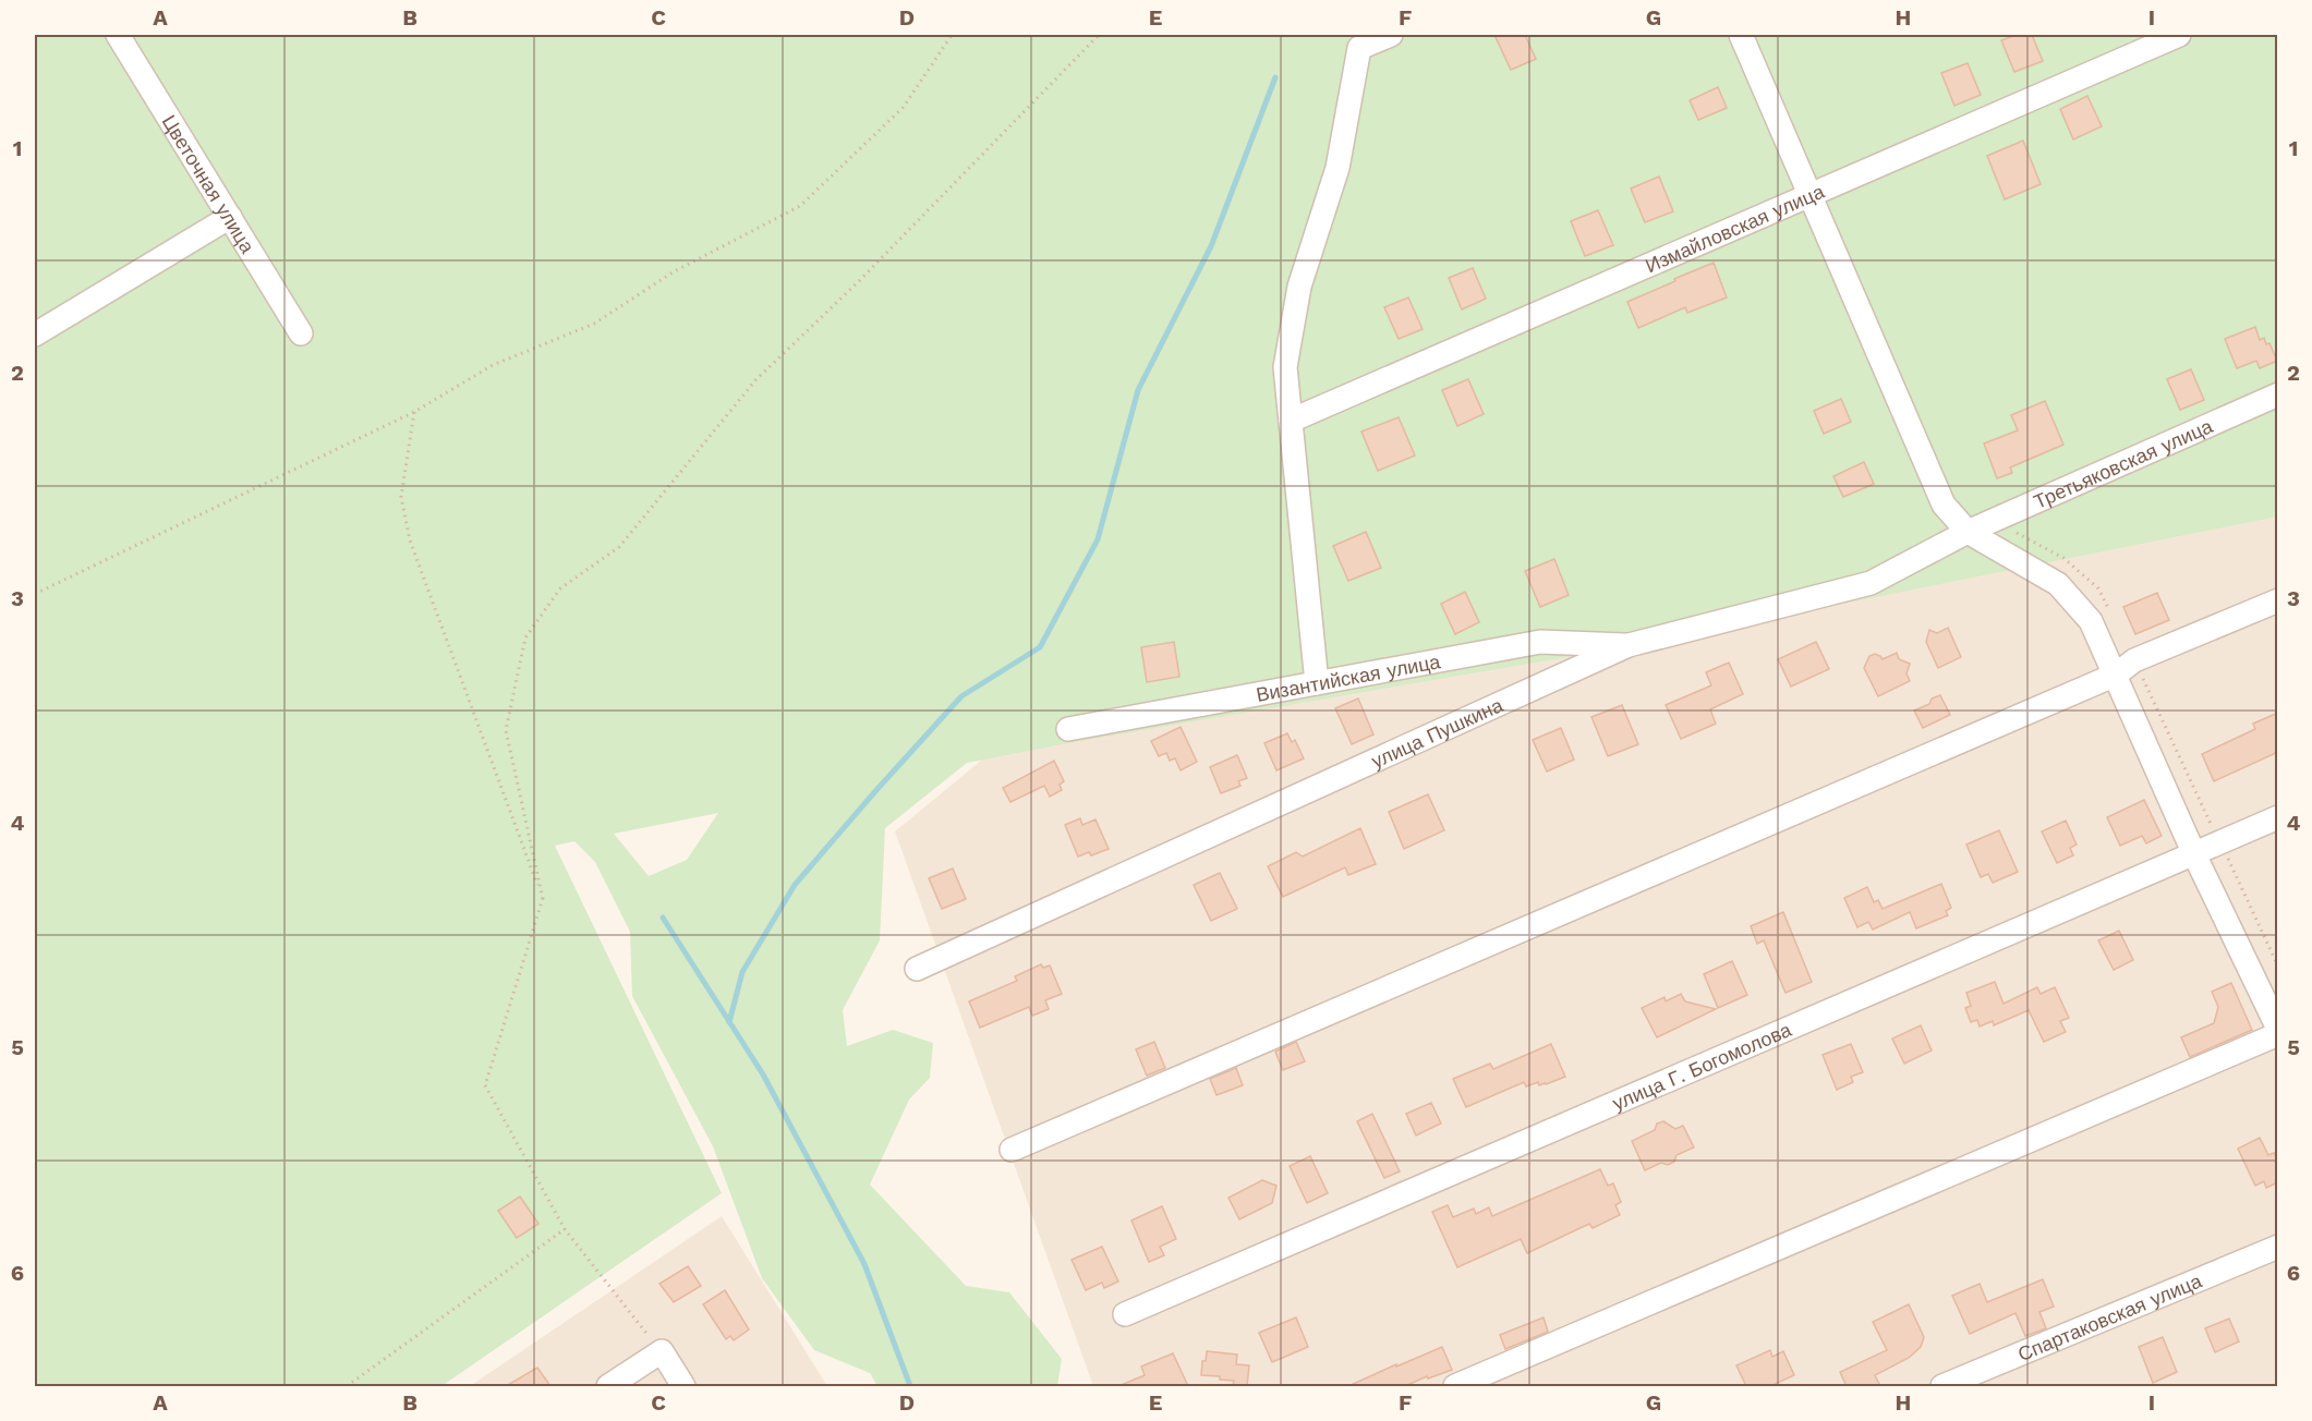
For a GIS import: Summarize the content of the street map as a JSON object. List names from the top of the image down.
{
  "streets": {
    "street": [
      "Цветочная улица",
      "Измайловская улица",
      "Третьяковская улица",
      "Византийская улица",
      "улица Пушкина",
      "улица Г. Богомолова",
      "Спартаковская улица"
    ]
  },
  "crossings": [
    ["Третьяковская улица", "улица Пушкина"],
    ["Византийская улица", "улица Пушкина"]
  ],
  "grid": {
    "columns": [
      "A",
      "B",
      "C",
      "D",
      "E",
      "F",
      "G",
      "H",
      "I"
    ],
    "rows": [
      "1",
      "2",
      "3",
      "4",
      "5",
      "6"
    ]
  }
}
